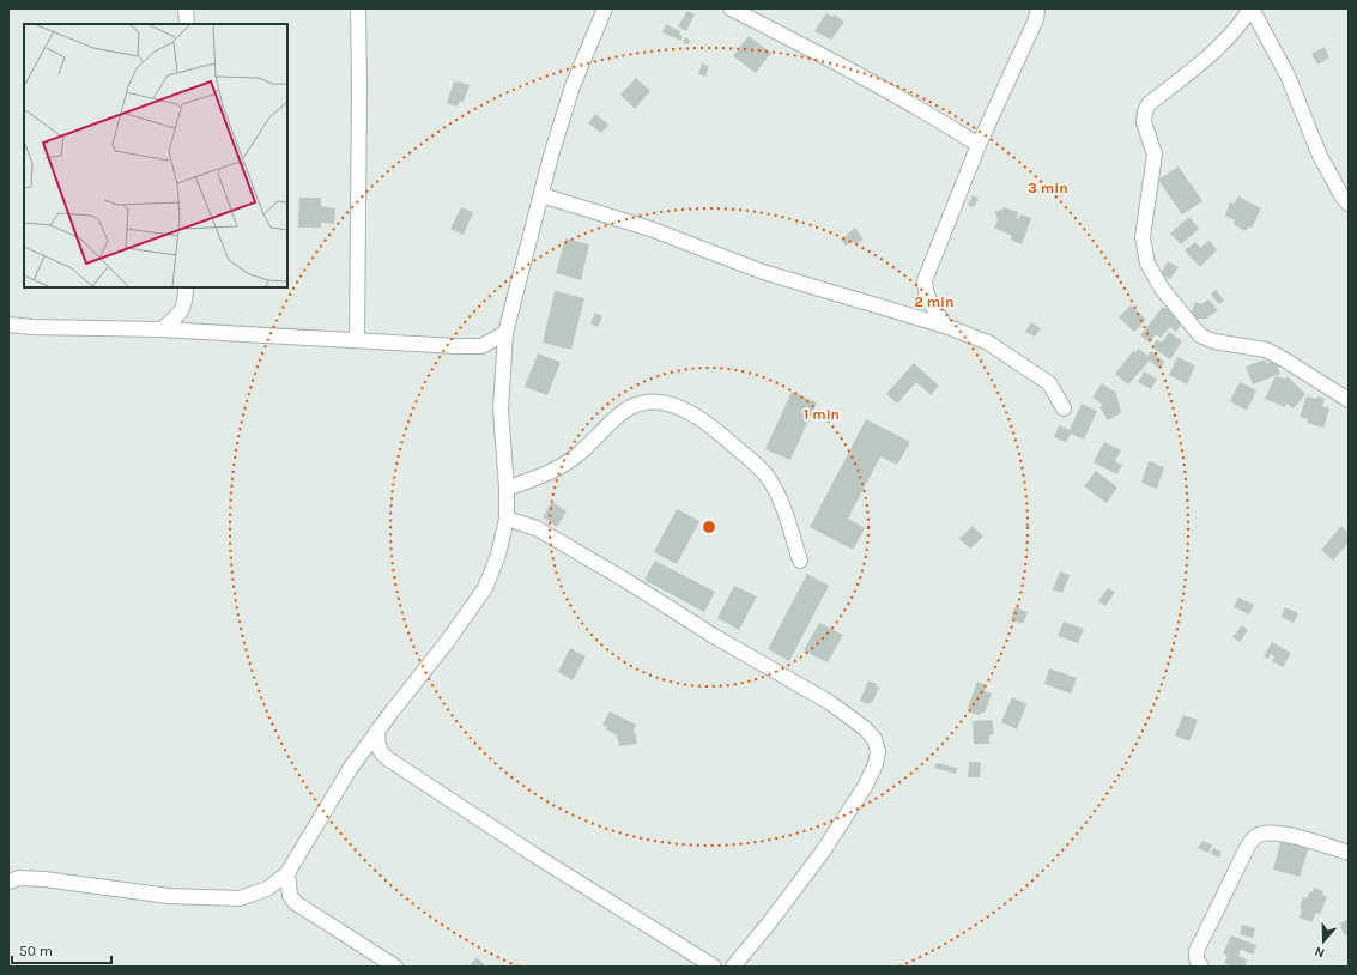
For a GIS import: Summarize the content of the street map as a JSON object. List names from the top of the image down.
{
  "scale_bar": "50 m",
  "north": "bottom",
  "rings": ["3 min", "2 min", "1 min"]
}
